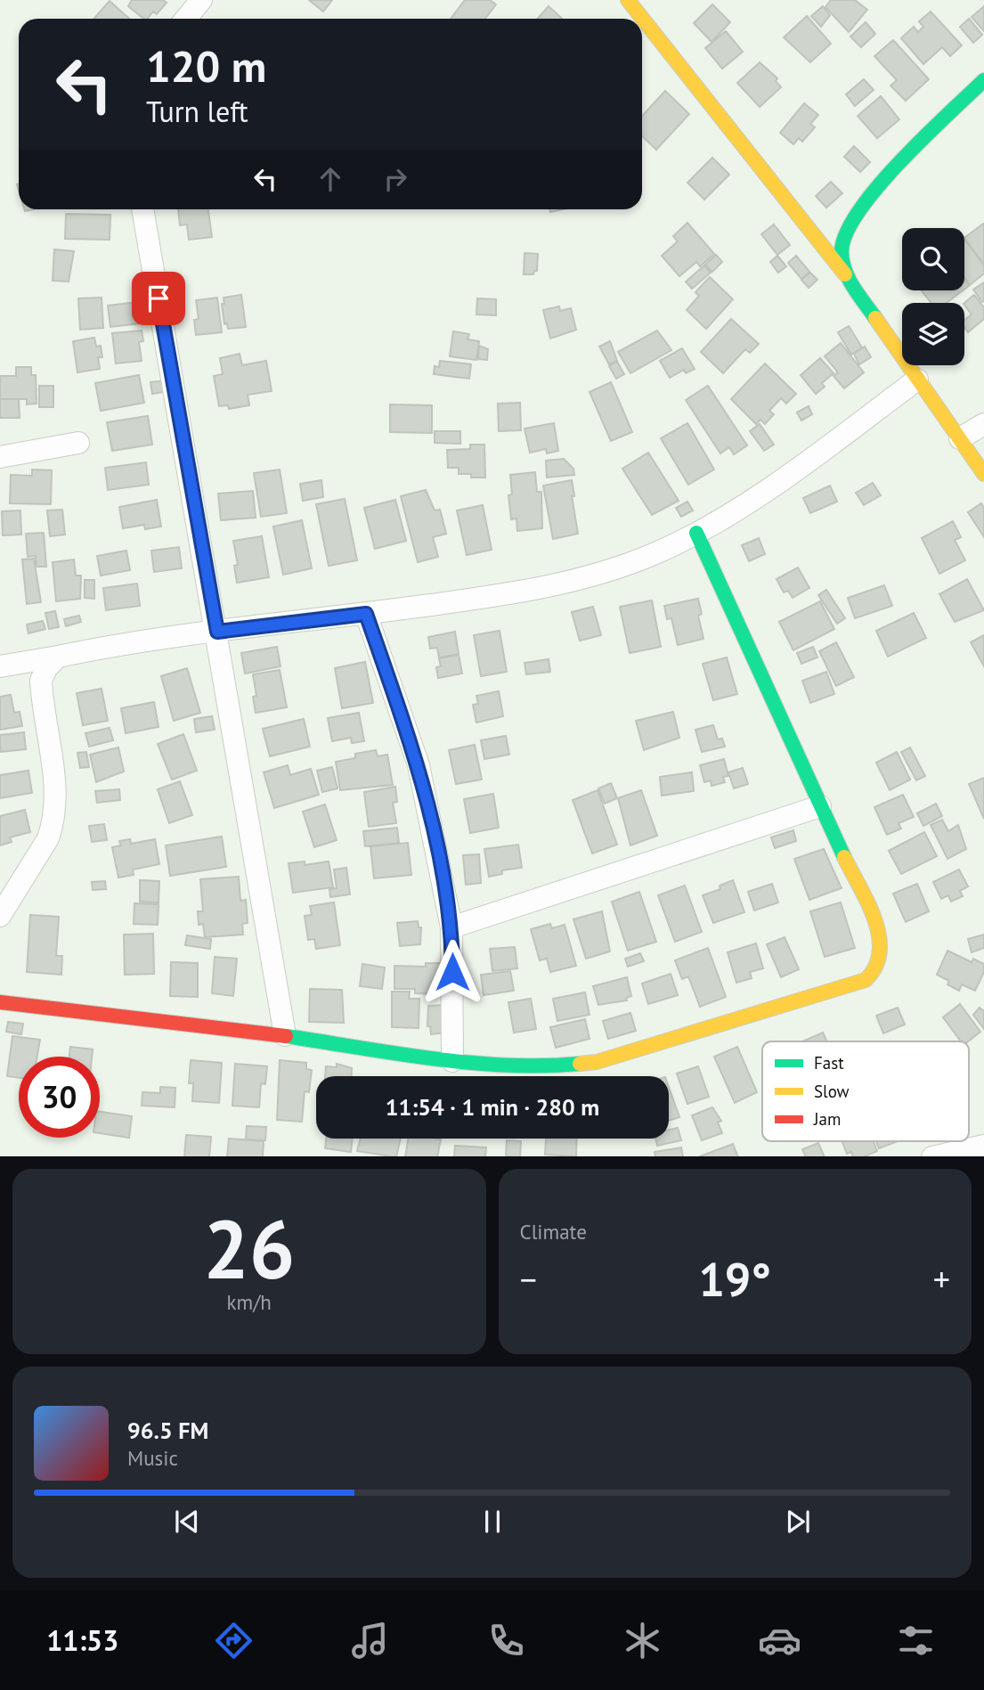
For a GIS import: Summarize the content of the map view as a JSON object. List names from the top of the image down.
{
  "legend": ["Fast", "Slow", "Jam"],
  "page": {
    "turn": ["120 m", "Turn left"],
    "limit": "30",
    "trip": "11:54 · 1 min · 280 m",
    "tile": [
      ["26", "km/h"],
      "Climate"
    ],
    "heat": ["−", "19°", "+"],
    "song": ["96.5 FM", "Music"],
    "tabs": "11:53"
  }
}
